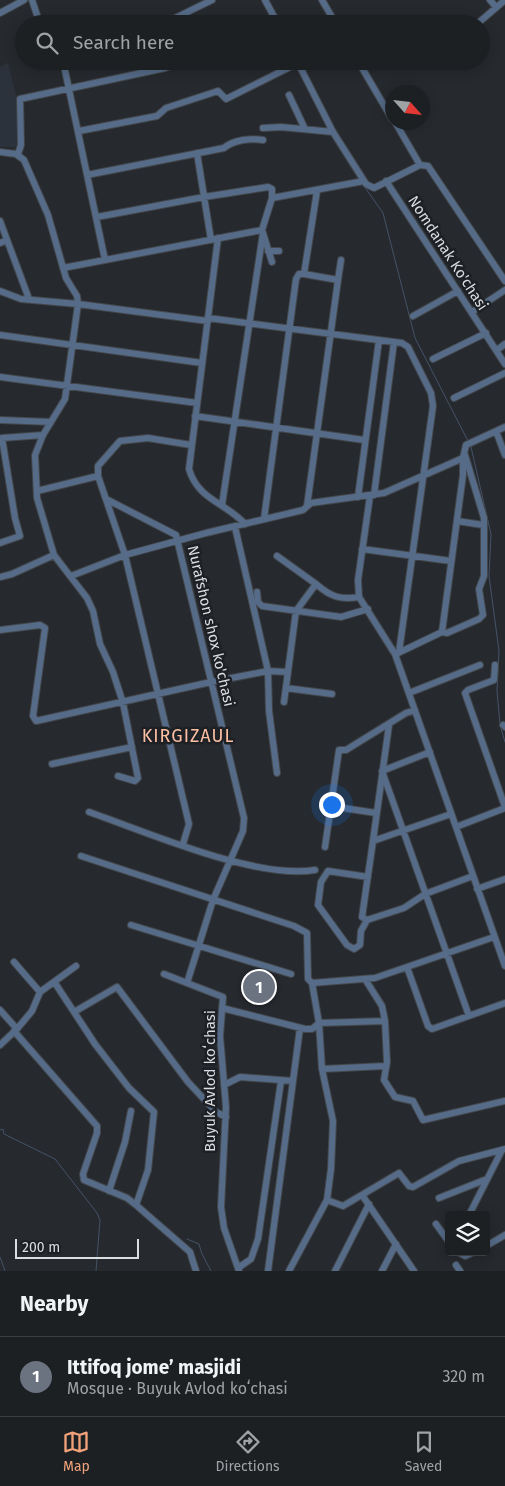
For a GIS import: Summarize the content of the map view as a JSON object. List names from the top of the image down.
{
  "streets": {
    "street": ["Nomdanak Ko'chasi", "Nurafshon shox ko'chasi", "Buyuk Avlod koʻchasi"]
  },
  "districts": ["KIRGIZAUL"],
  "scale_bar": "200 m",
  "north": "bottom right",
  "page": {
    "search": "Search here",
    "pins": "1",
    "scale": "200 m",
    "heading": "Nearby",
    "list": [
      {
        "mark": "1",
        "name": "Ittifoq jome’ masjidi",
        "note": "Mosque · Buyuk Avlod koʻchasi",
        "value": "320 m"
      }
    ],
    "nav": ["Map", "Directions", "Saved"]
  }
}
